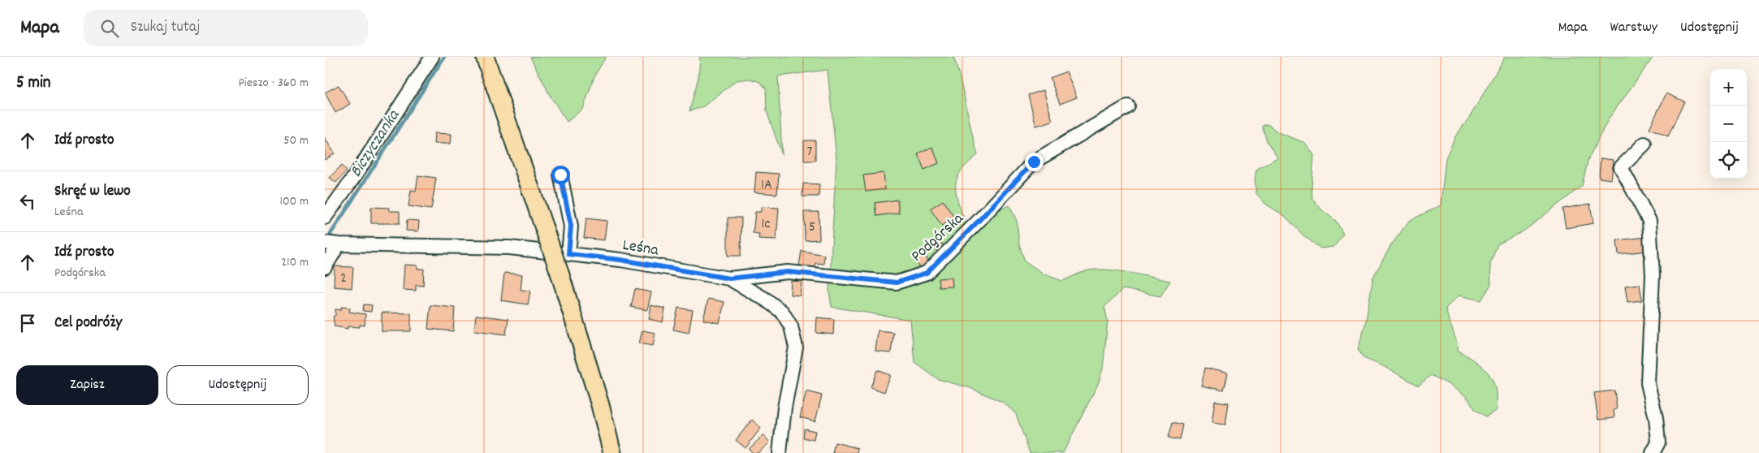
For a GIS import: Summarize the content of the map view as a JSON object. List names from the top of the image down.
{
  "streets": {
    "street": ["Podgórska", "Leśna"]
  },
  "crossings": [
    ["Podgórska", "Leśna"]
  ],
  "water": ["Biczyczanka"],
  "house_numbers": [
    "7",
    "1A",
    "1c",
    "5",
    "2"
  ],
  "page": {
    "header": "Mapa",
    "search": "Szukaj tutaj",
    "nav": ["Mapa", "Warstwy", "Udostępnij"],
    "heading": ["5 min", "Pieszo · 360 m"],
    "map_buttons": ["+", "−"],
    "list": [
      ["Idź prosto", "50 m"],
      ["Skręć w lewo", "Leśna", "100 m"],
      ["Idź prosto", "Podgórska", "210 m"],
      "Cel podróży"
    ],
    "buttons": ["Zapisz", "Udostępnij"]
  }
}
